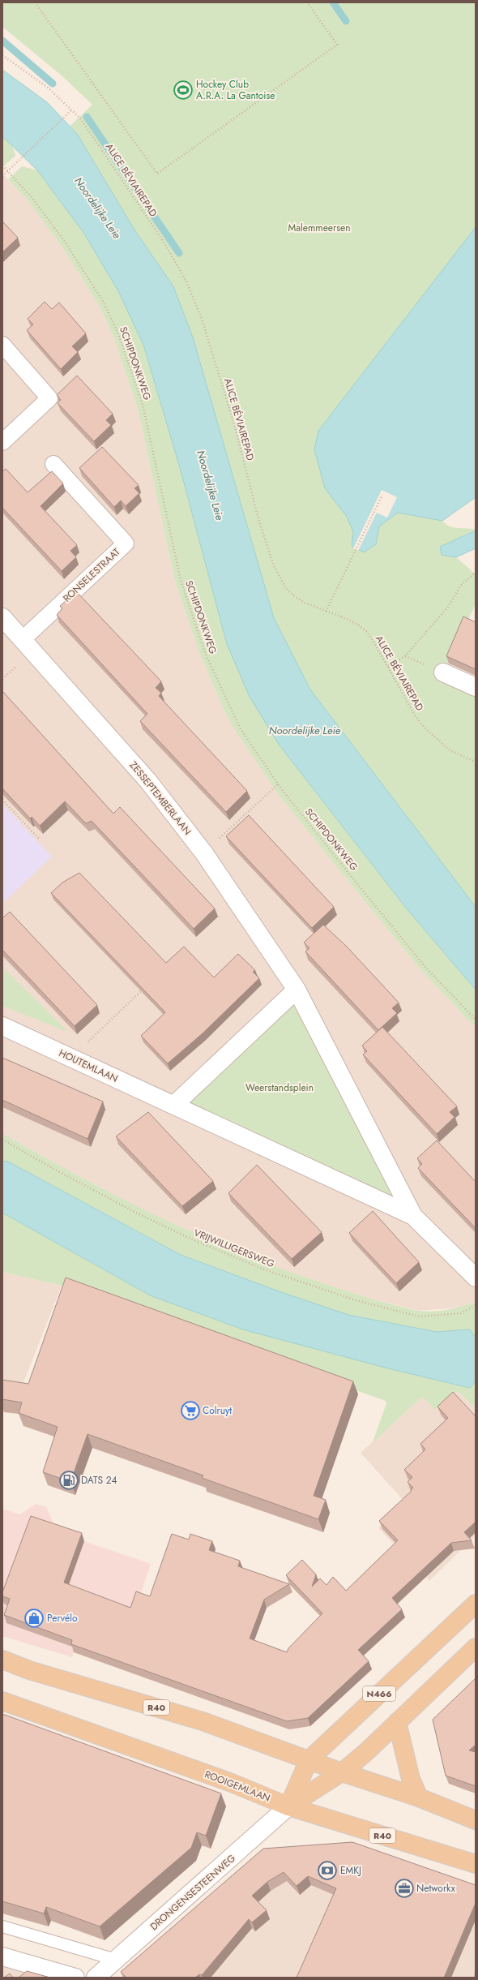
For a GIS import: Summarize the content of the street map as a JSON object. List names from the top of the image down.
{
  "streets": {
    "main road": [
      "N466",
      "R40",
      "ROOIGEMLAAN",
      "DRONGENSESTEENWEG"
    ],
    "street": ["RONSELESTRAAT", "ZESSEPTEMBERLAAN", "HOUTEMLAAN"],
    "path": ["ALICE BÉVIAIREPAD", "SCHIPDONKWEG", "VRIJWILLIGERSWEG"]
  },
  "crossings": [
    ["RONSELESTRAAT", "ZESSEPTEMBERLAAN"],
    ["R40", "DRONGENSESTEENWEG"],
    ["ROOIGEMLAAN", "DRONGENSESTEENWEG"]
  ],
  "water": ["Noordelijke Leie"],
  "parks": ["Malemmeersen", "Weerstandsplein"],
  "places": {
    "sports": ["Hockey Club A.R.A. La Gantoise"],
    "supermarket": ["Colruyt"],
    "fuel station": ["DATS 24"],
    "shop": ["Pervélo"],
    "bank": ["EMKJ"],
    "office": ["Networkx"]
  }
}
